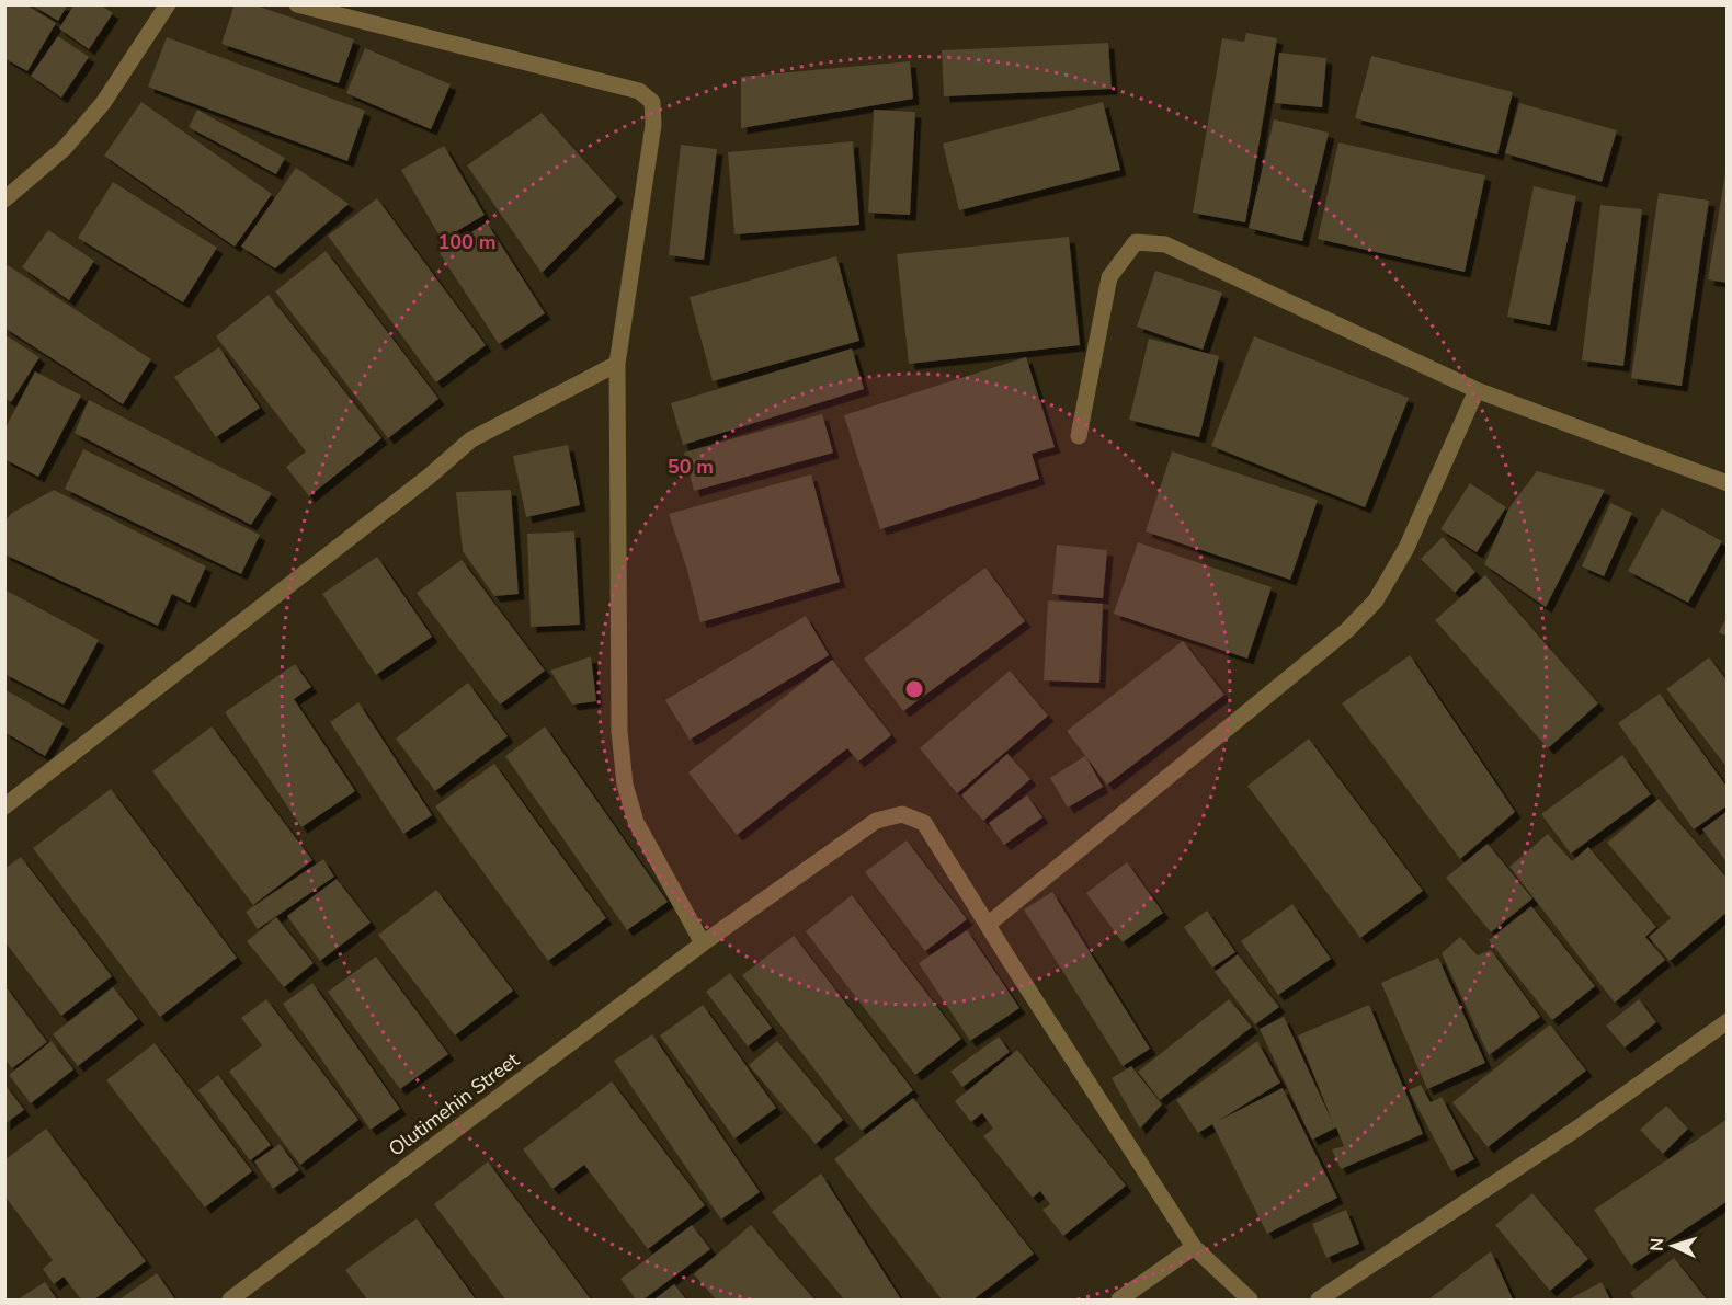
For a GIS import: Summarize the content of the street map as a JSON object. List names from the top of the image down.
{
  "streets": {
    "street": ["Olutimehin Street"]
  },
  "north": "left",
  "rings": ["100 m", "50 m"]
}
